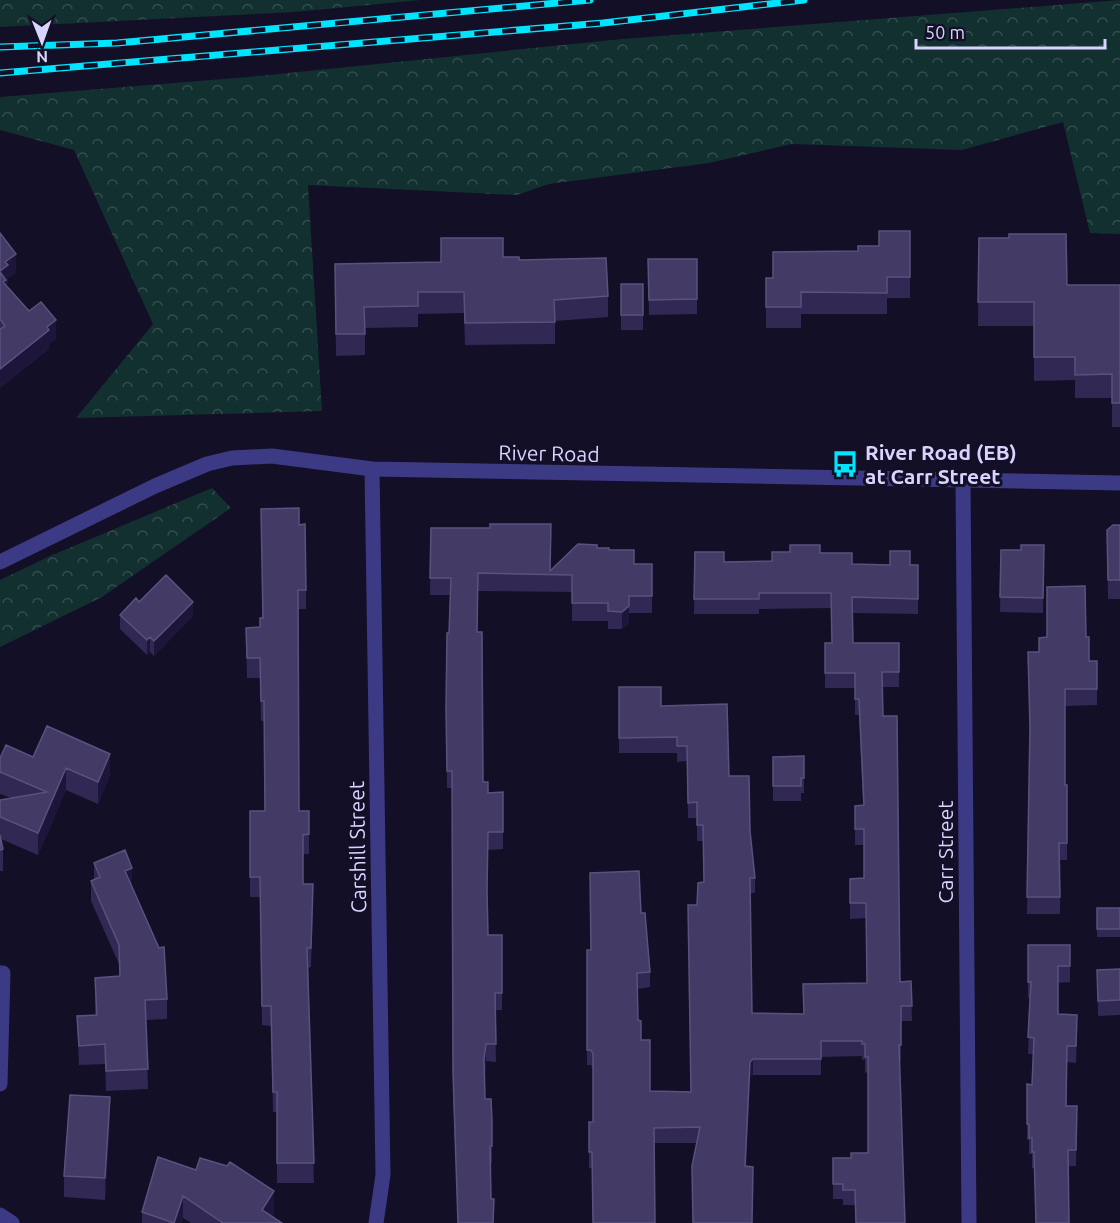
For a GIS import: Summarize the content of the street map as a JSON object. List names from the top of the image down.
{
  "streets": {
    "street": ["River Road", "Carshill Street", "Carr Street"]
  },
  "crossings": [
    ["River Road", "Carshill Street"],
    ["River Road", "Carr Street"]
  ],
  "places": {
    "bus stop": ["River Road (EB) at Carr Street"]
  },
  "scale_bar": "50 m",
  "north": "bottom"
}
